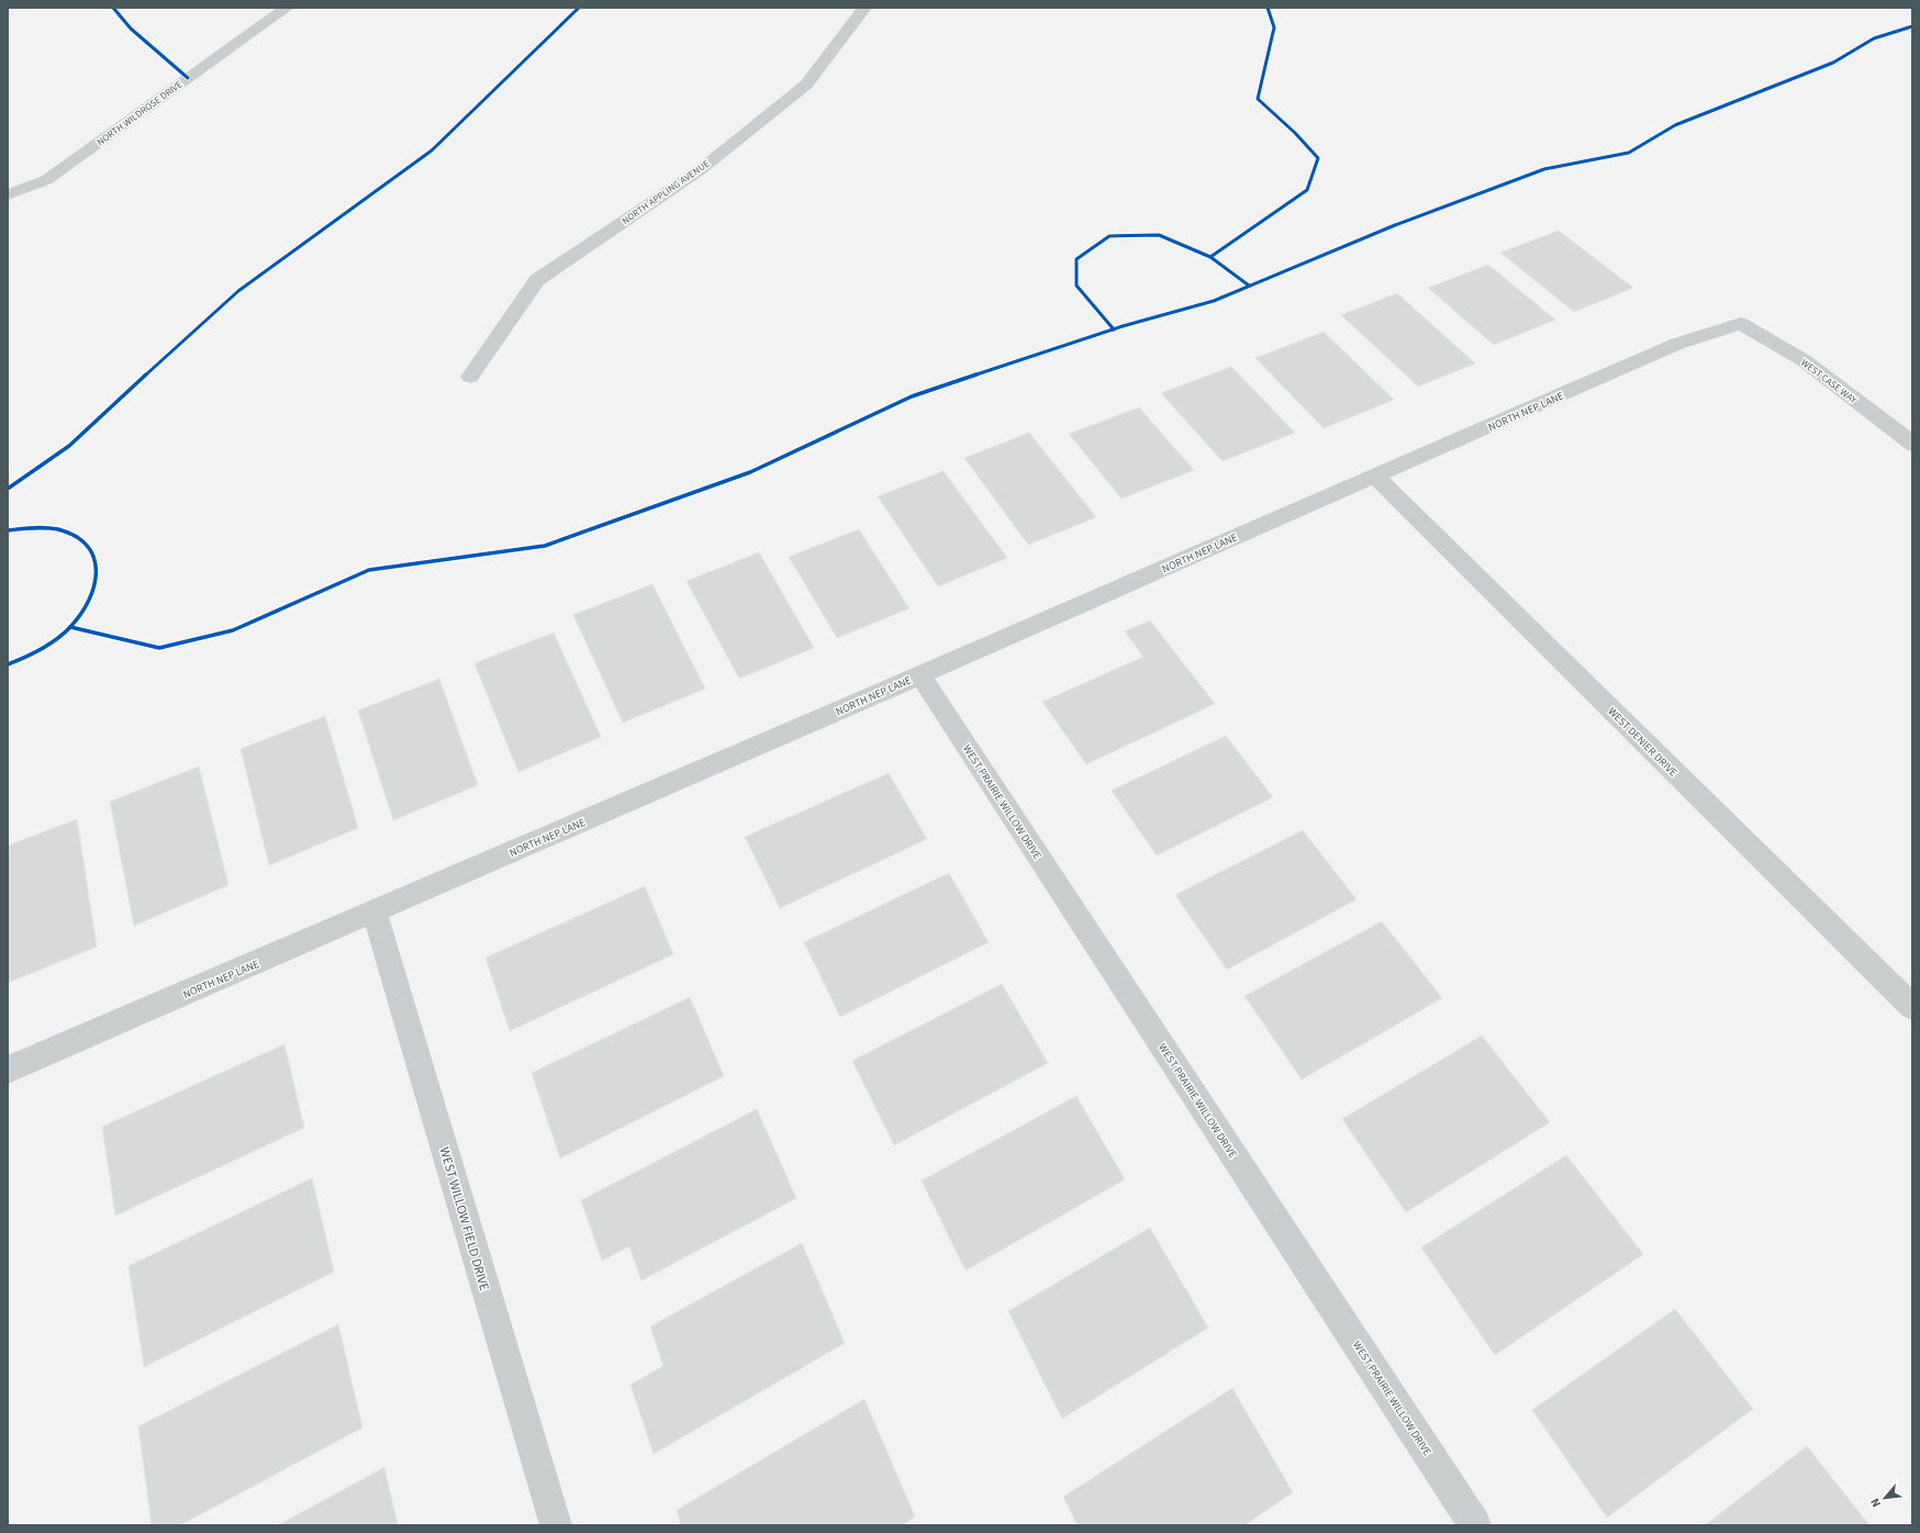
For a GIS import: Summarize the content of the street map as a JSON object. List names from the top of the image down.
{
  "streets": {
    "street": [
      "NORTH WILDROSE DRIVE",
      "NORTH APPLING AVENUE",
      "WEST CASE WAY",
      "NORTH NEP LANE",
      "WEST DENIER DRIVE",
      "WEST PRAIRIE WILLOW DRIVE",
      "WEST WILLOW FIELD DRIVE"
    ]
  },
  "crossings": [
    ["WEST CASE WAY", "NORTH NEP LANE"],
    ["NORTH NEP LANE", "WEST DENIER DRIVE"],
    ["NORTH NEP LANE", "WEST PRAIRIE WILLOW DRIVE"],
    ["NORTH NEP LANE", "WEST WILLOW FIELD DRIVE"]
  ],
  "north": "bottom left"
}
